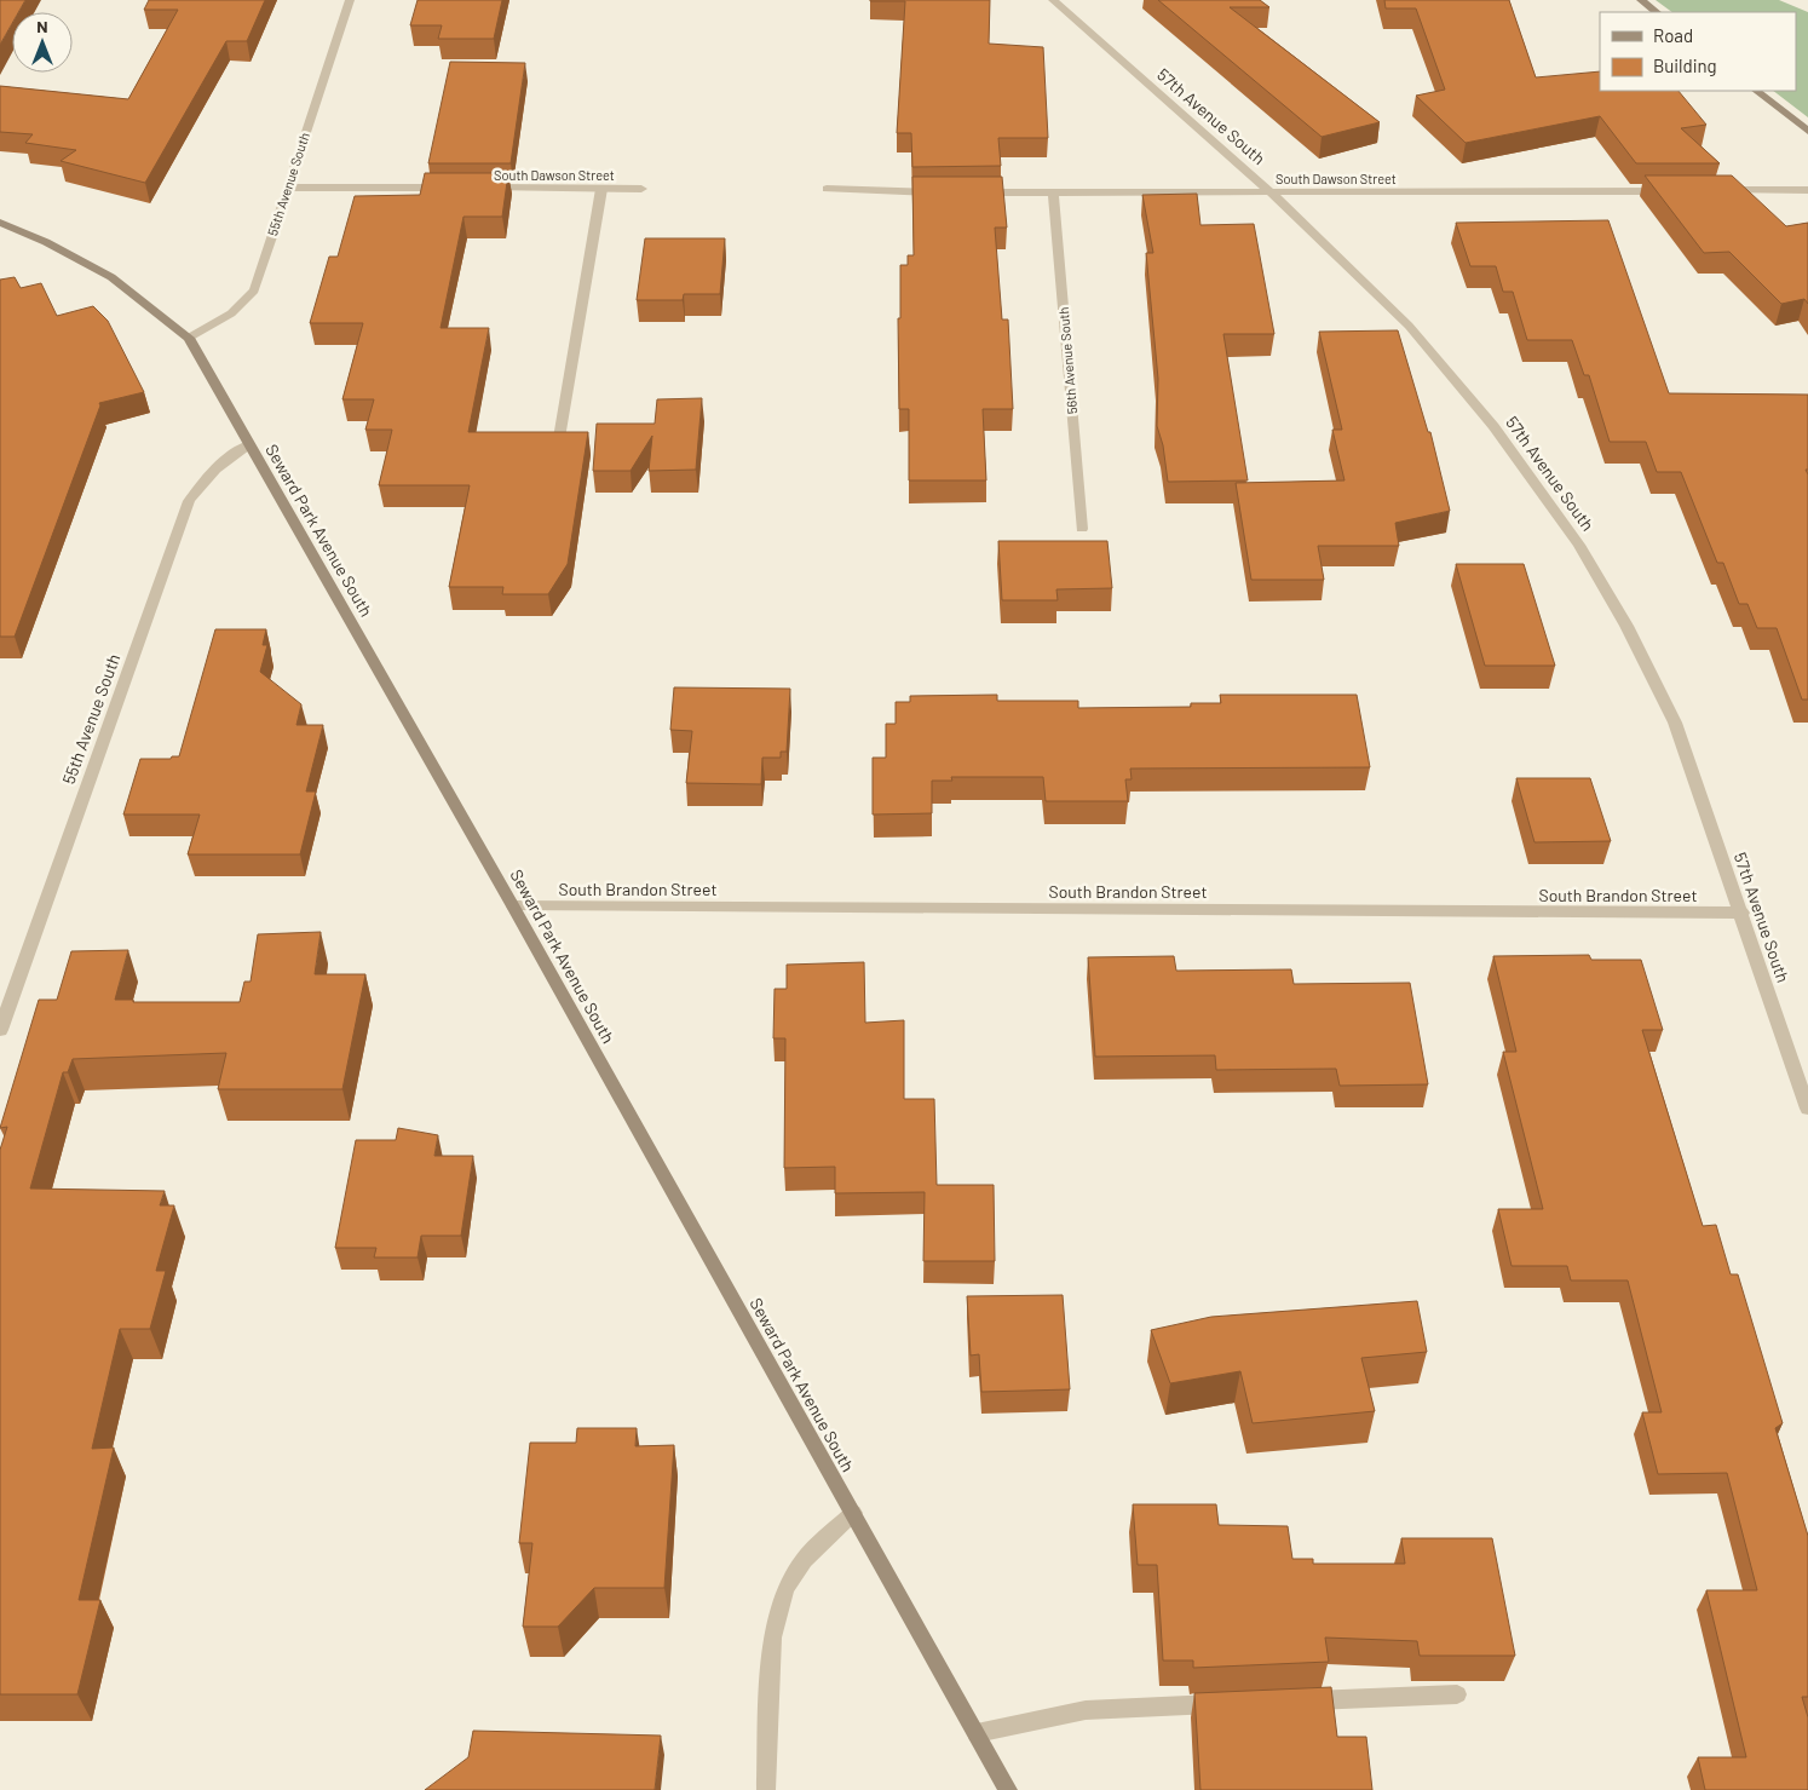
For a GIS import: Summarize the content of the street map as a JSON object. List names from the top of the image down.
{
  "streets": {
    "street": [
      "57th Avenue South",
      "South Dawson Street",
      "55th Avenue South",
      "56th Avenue South",
      "Seward Park Avenue South",
      "South Brandon Street"
    ]
  },
  "crossings": [
    ["57th Avenue South", "South Dawson Street"],
    ["57th Avenue South", "South Brandon Street"],
    ["South Dawson Street", "56th Avenue South"],
    ["55th Avenue South", "Seward Park Avenue South"],
    ["Seward Park Avenue South", "South Brandon Street"]
  ],
  "legend": ["Road", "Building"],
  "north": "top"
}
